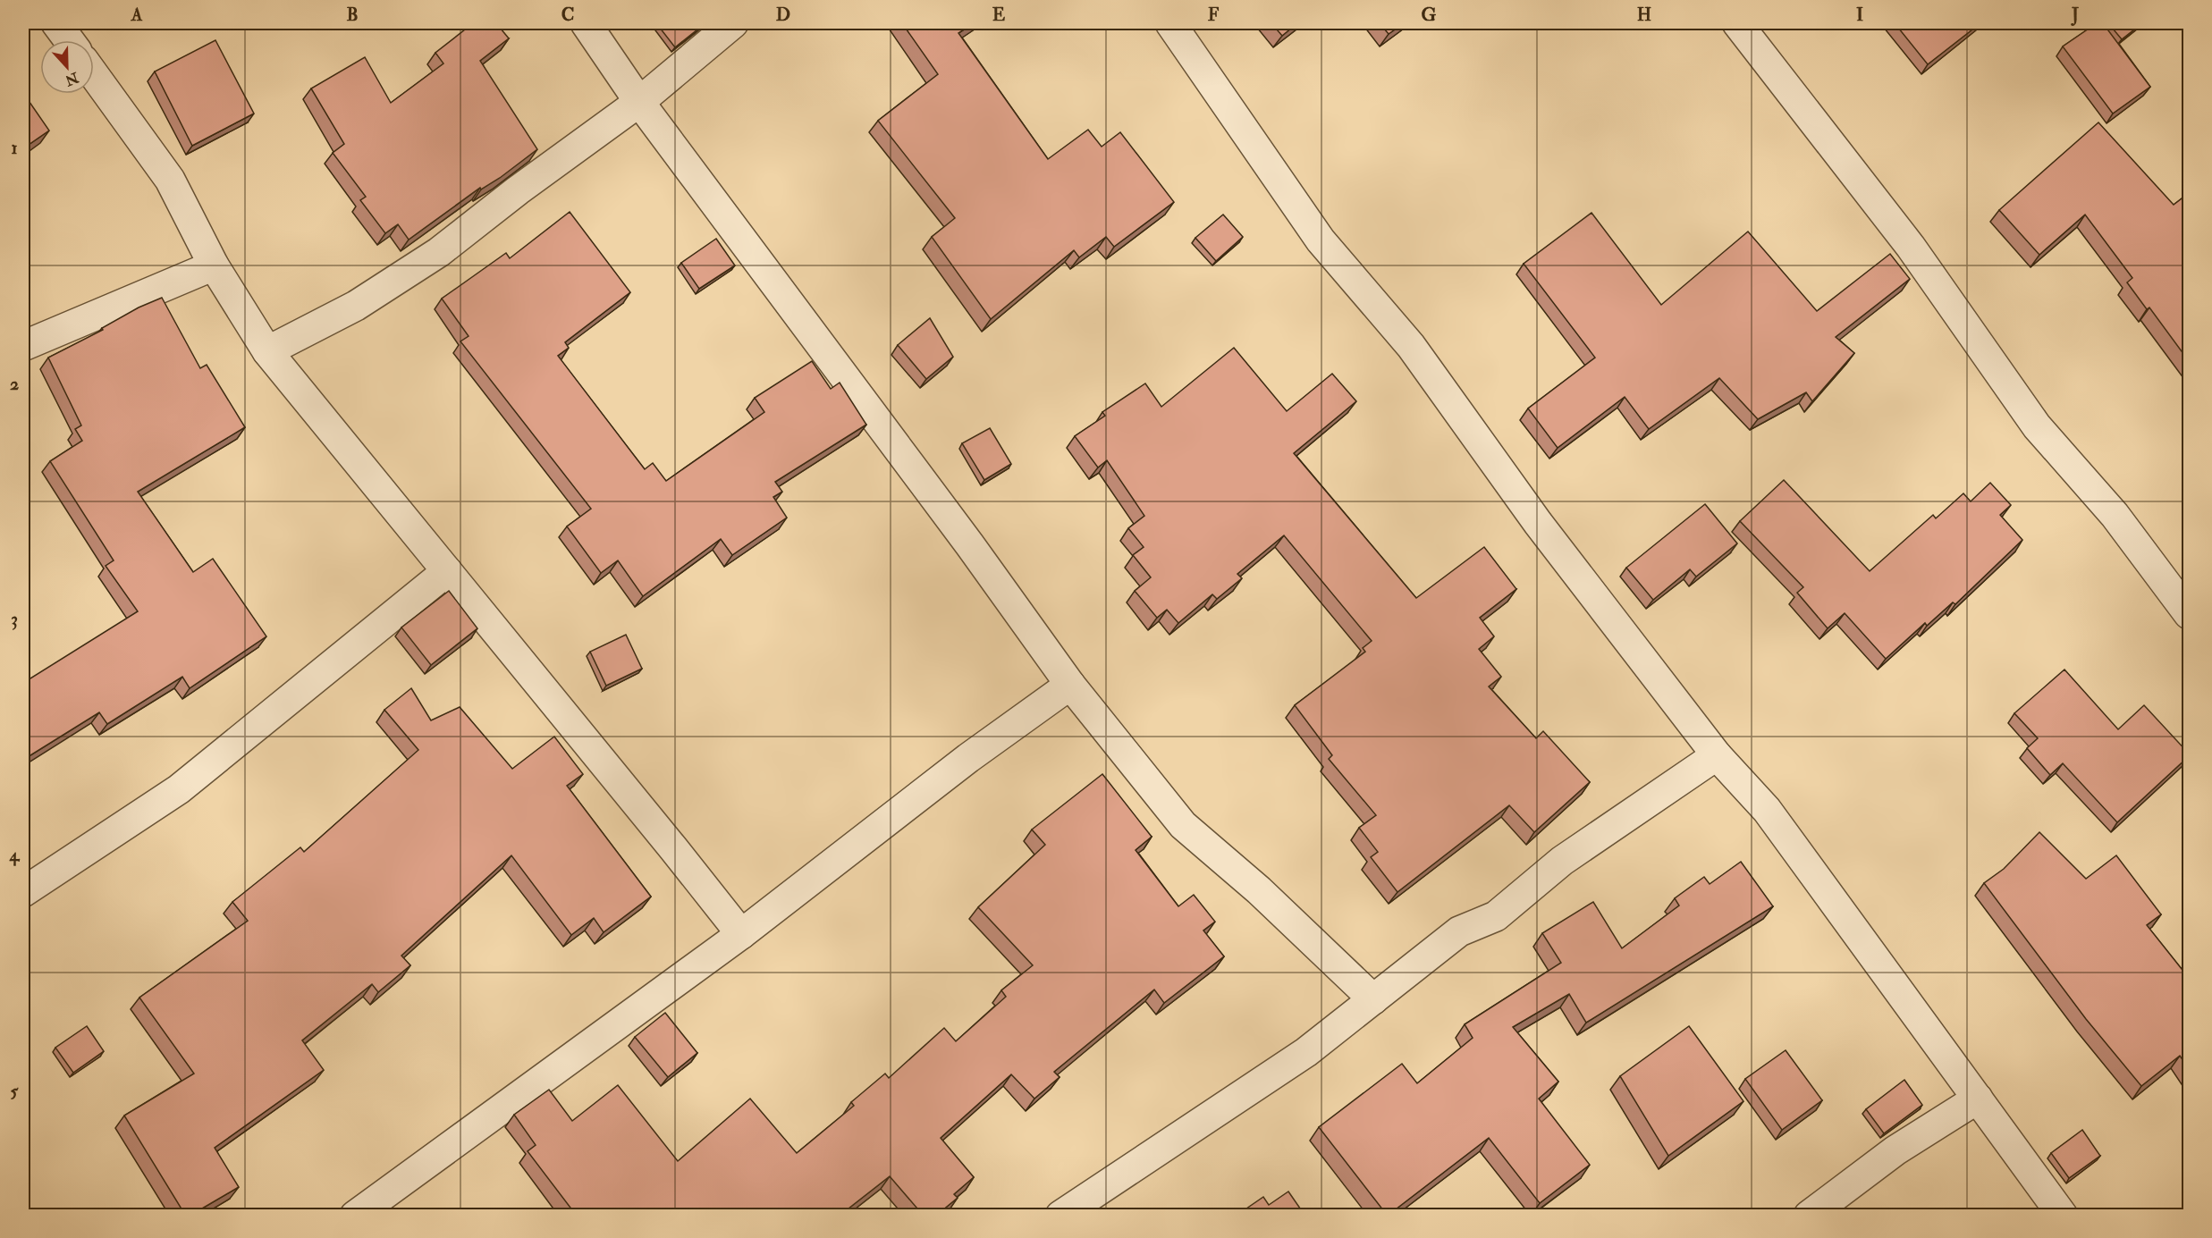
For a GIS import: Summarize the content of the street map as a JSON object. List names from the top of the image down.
{
  "north": "bottom",
  "grid": {
    "columns": [
      "A",
      "B",
      "C",
      "D",
      "E",
      "F",
      "G",
      "H",
      "I",
      "J"
    ],
    "rows": [
      "1",
      "2",
      "3",
      "4",
      "5"
    ]
  }
}
